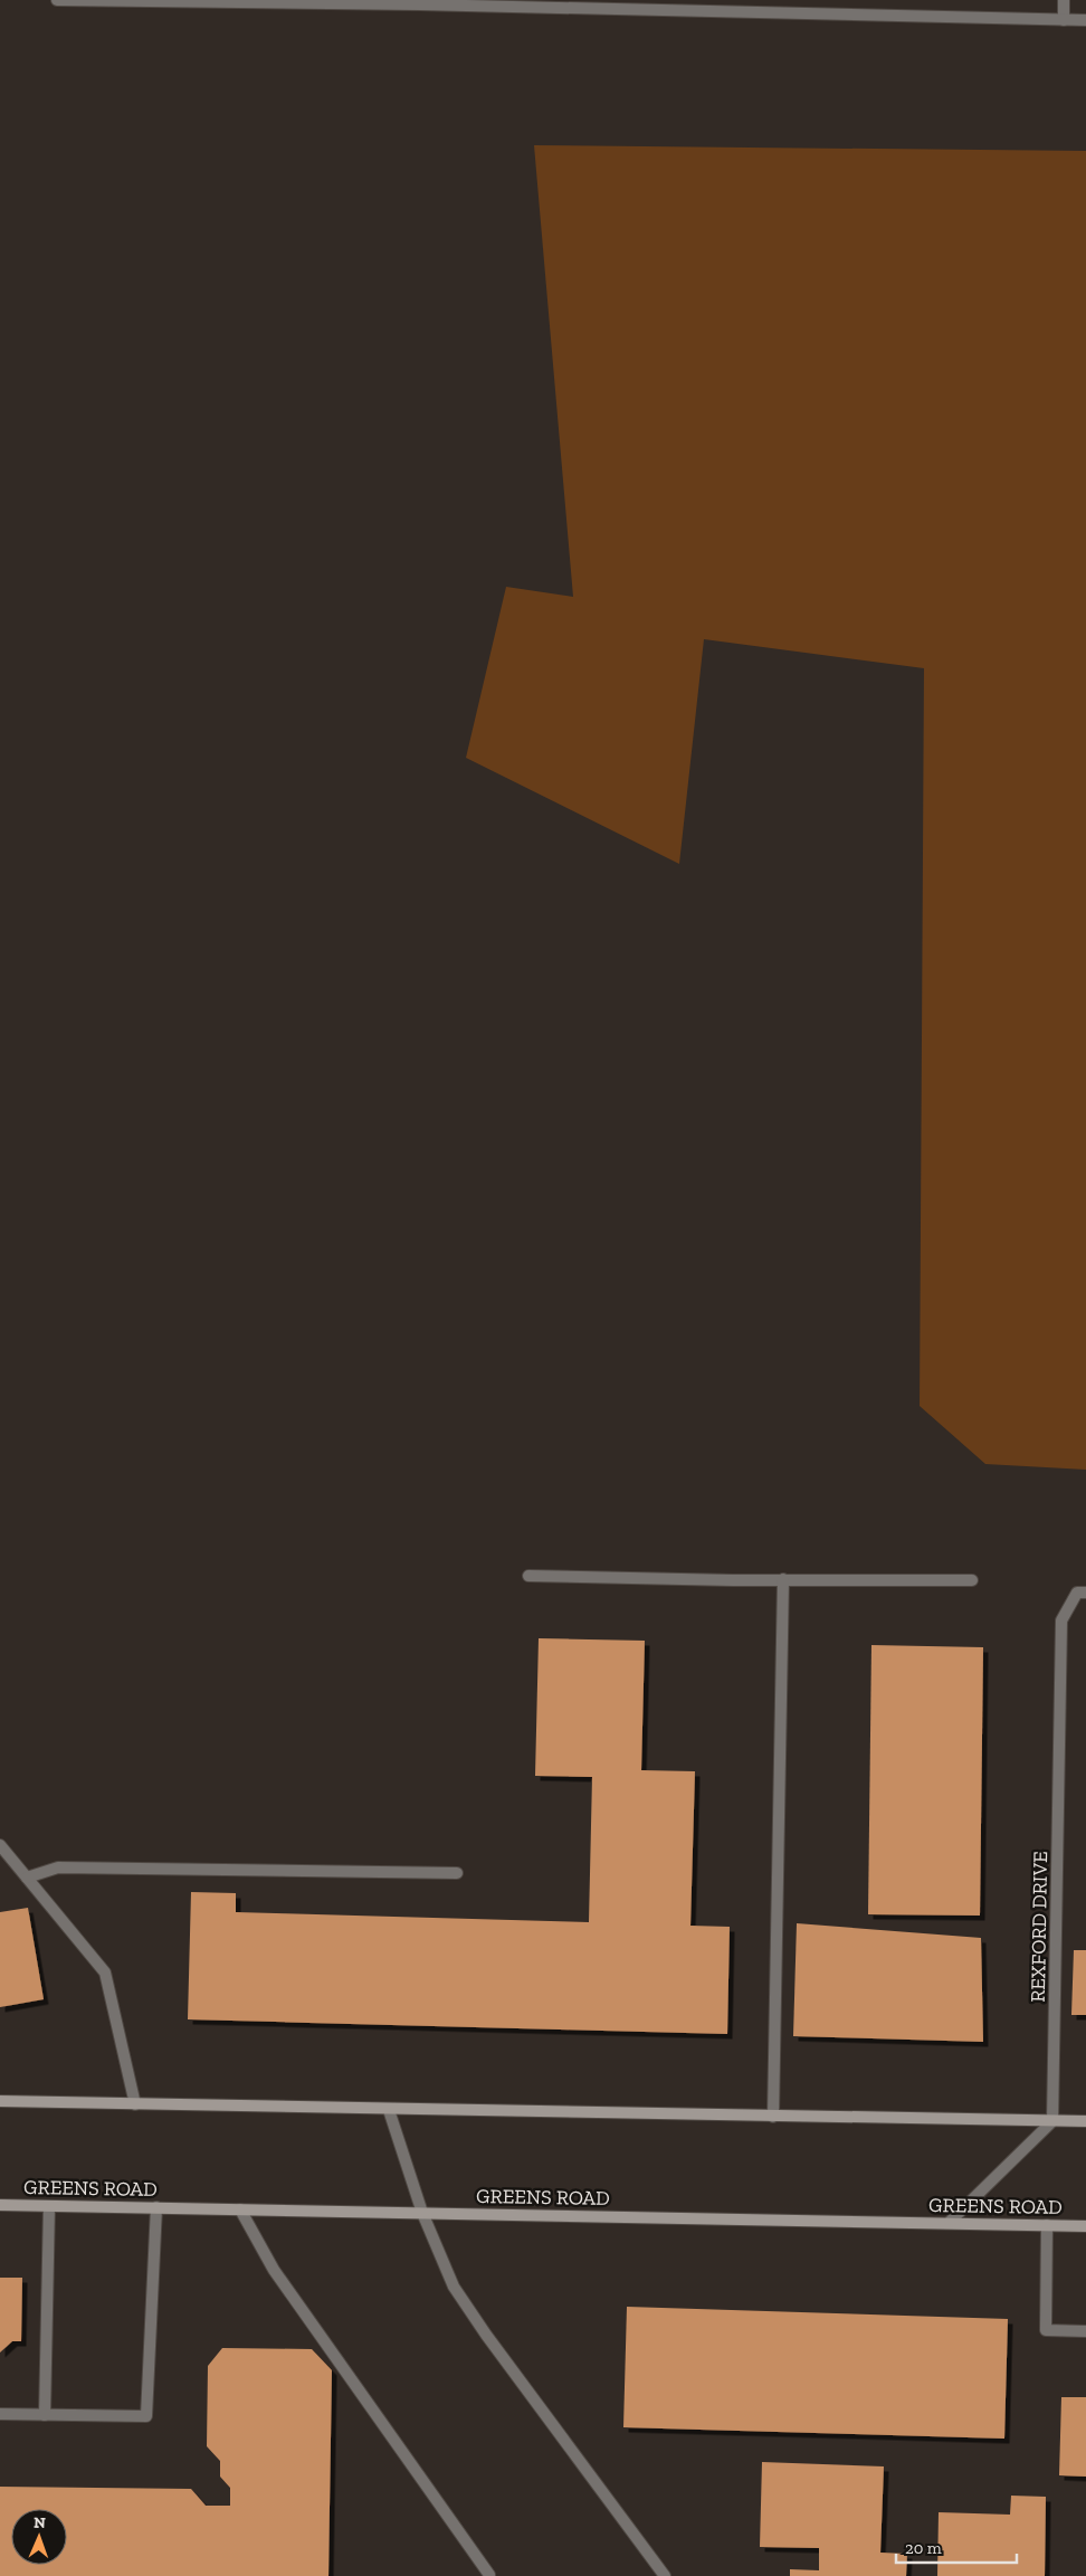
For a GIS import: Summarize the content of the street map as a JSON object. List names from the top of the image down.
{
  "streets": {
    "main road": ["GREENS ROAD"],
    "street": ["REXFORD DRIVE"]
  },
  "scale_bar": "20 m",
  "north": "top"
}
